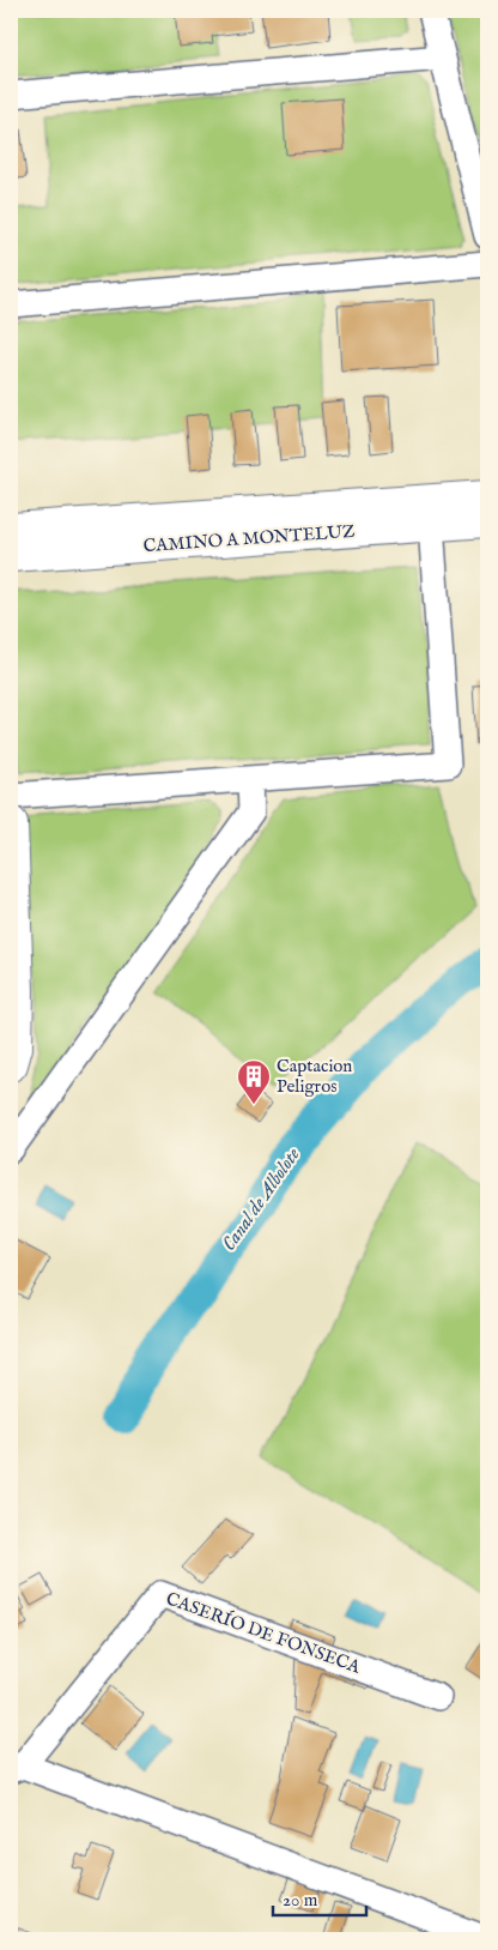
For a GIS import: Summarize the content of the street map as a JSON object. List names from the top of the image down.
{
  "streets": {
    "street": ["CAMINO A MONTELUZ", "CASERÍO DE FONSECA"]
  },
  "water": ["Canal de Albolote"],
  "places": {
    "building": ["Captacion Peligros"]
  },
  "scale_bar": "20 m"
}
